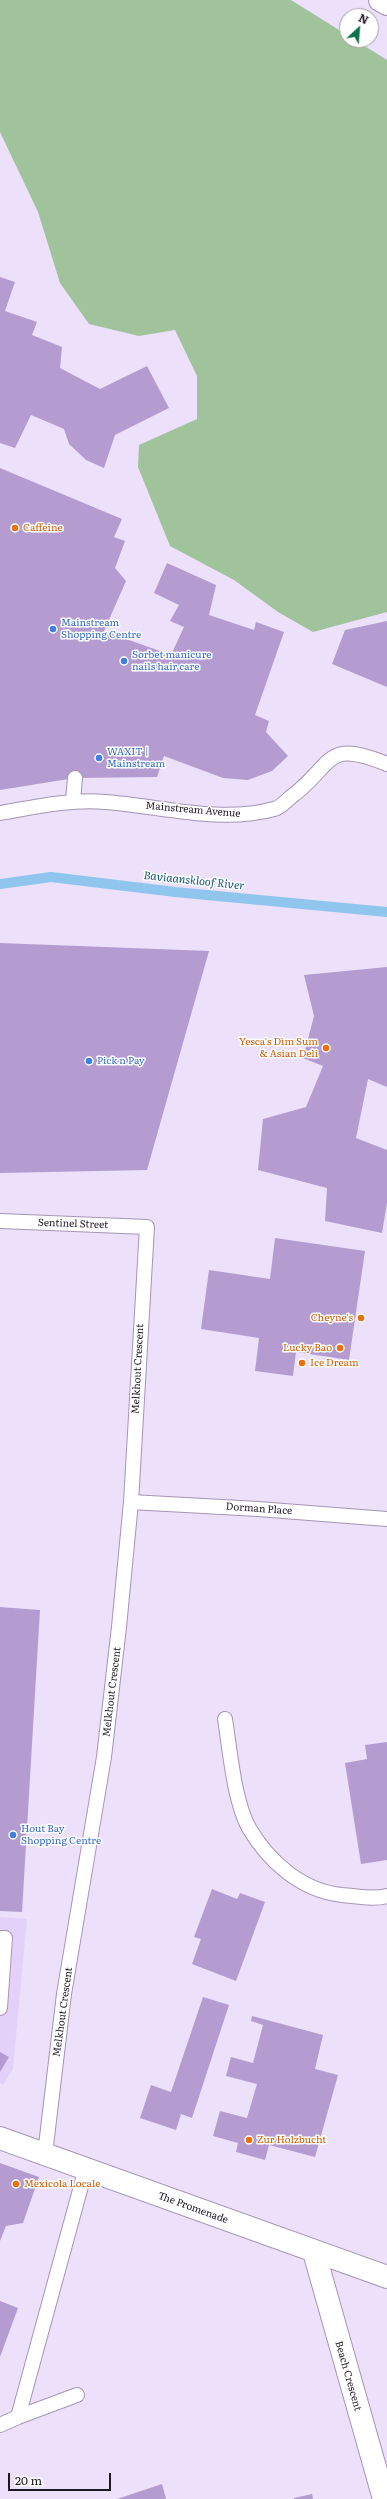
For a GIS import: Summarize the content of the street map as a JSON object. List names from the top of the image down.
{
  "streets": {
    "street": ["The Promenade", "Beach Crescent"],
    "lane": [
      "Mainstream Avenue",
      "Sentinel Street",
      "Melkhout Crescent",
      "Dorman Place"
    ]
  },
  "crossings": [
    ["Sentinel Street", "Melkhout Crescent"],
    ["Melkhout Crescent", "Dorman Place"],
    ["Melkhout Crescent", "The Promenade"],
    ["The Promenade", "Beach Crescent"]
  ],
  "water": ["Baviaanskloof River"],
  "places": [
    "Caffeine",
    "Mainstream Shopping Centre",
    "Sorbet manicure nails hair care",
    "WAXIT | Mainstream",
    "Yesca's Dim Sum & Asian Deli",
    "Pick n Pay",
    "Cheyne's",
    "Lucky Bao",
    "Ice Dream",
    "Hout Bay Shopping Centre",
    "Zur Holzbucht",
    "Mexicola Locale"
  ],
  "scale_bar": "20 m",
  "north": "top right"
}
